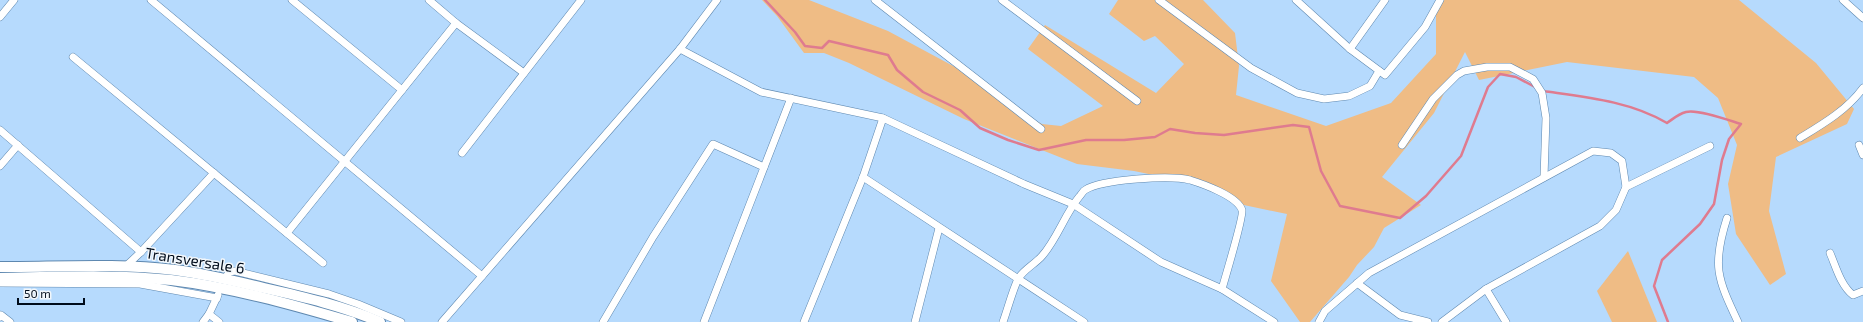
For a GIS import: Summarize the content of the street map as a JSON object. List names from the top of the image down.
{
  "streets": {
    "main road": ["Transversale 6"]
  },
  "scale_bar": "50 m"
}
